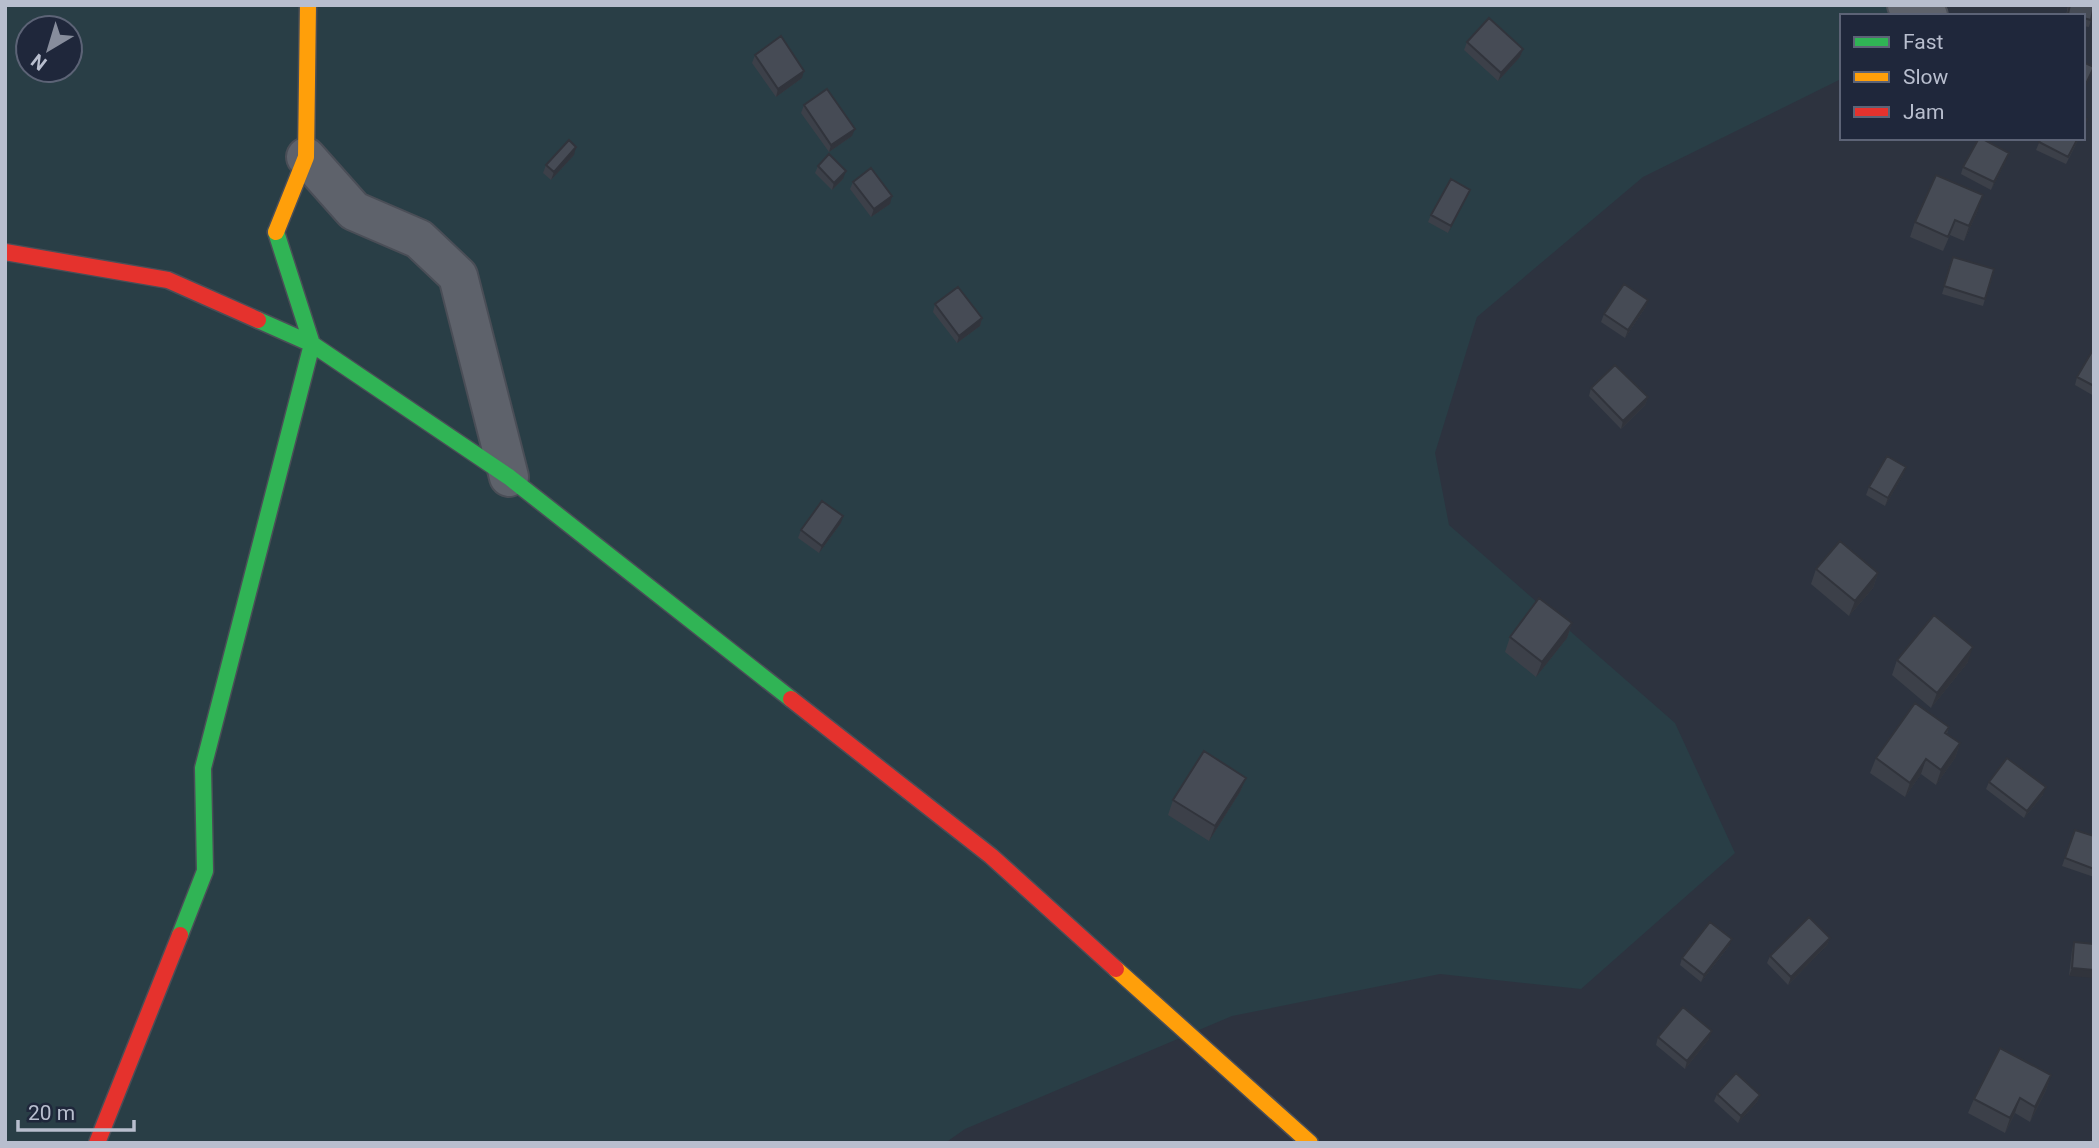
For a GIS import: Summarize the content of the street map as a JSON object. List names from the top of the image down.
{
  "legend": ["Fast", "Slow", "Jam"],
  "scale_bar": "20 m",
  "north": "bottom left"
}
